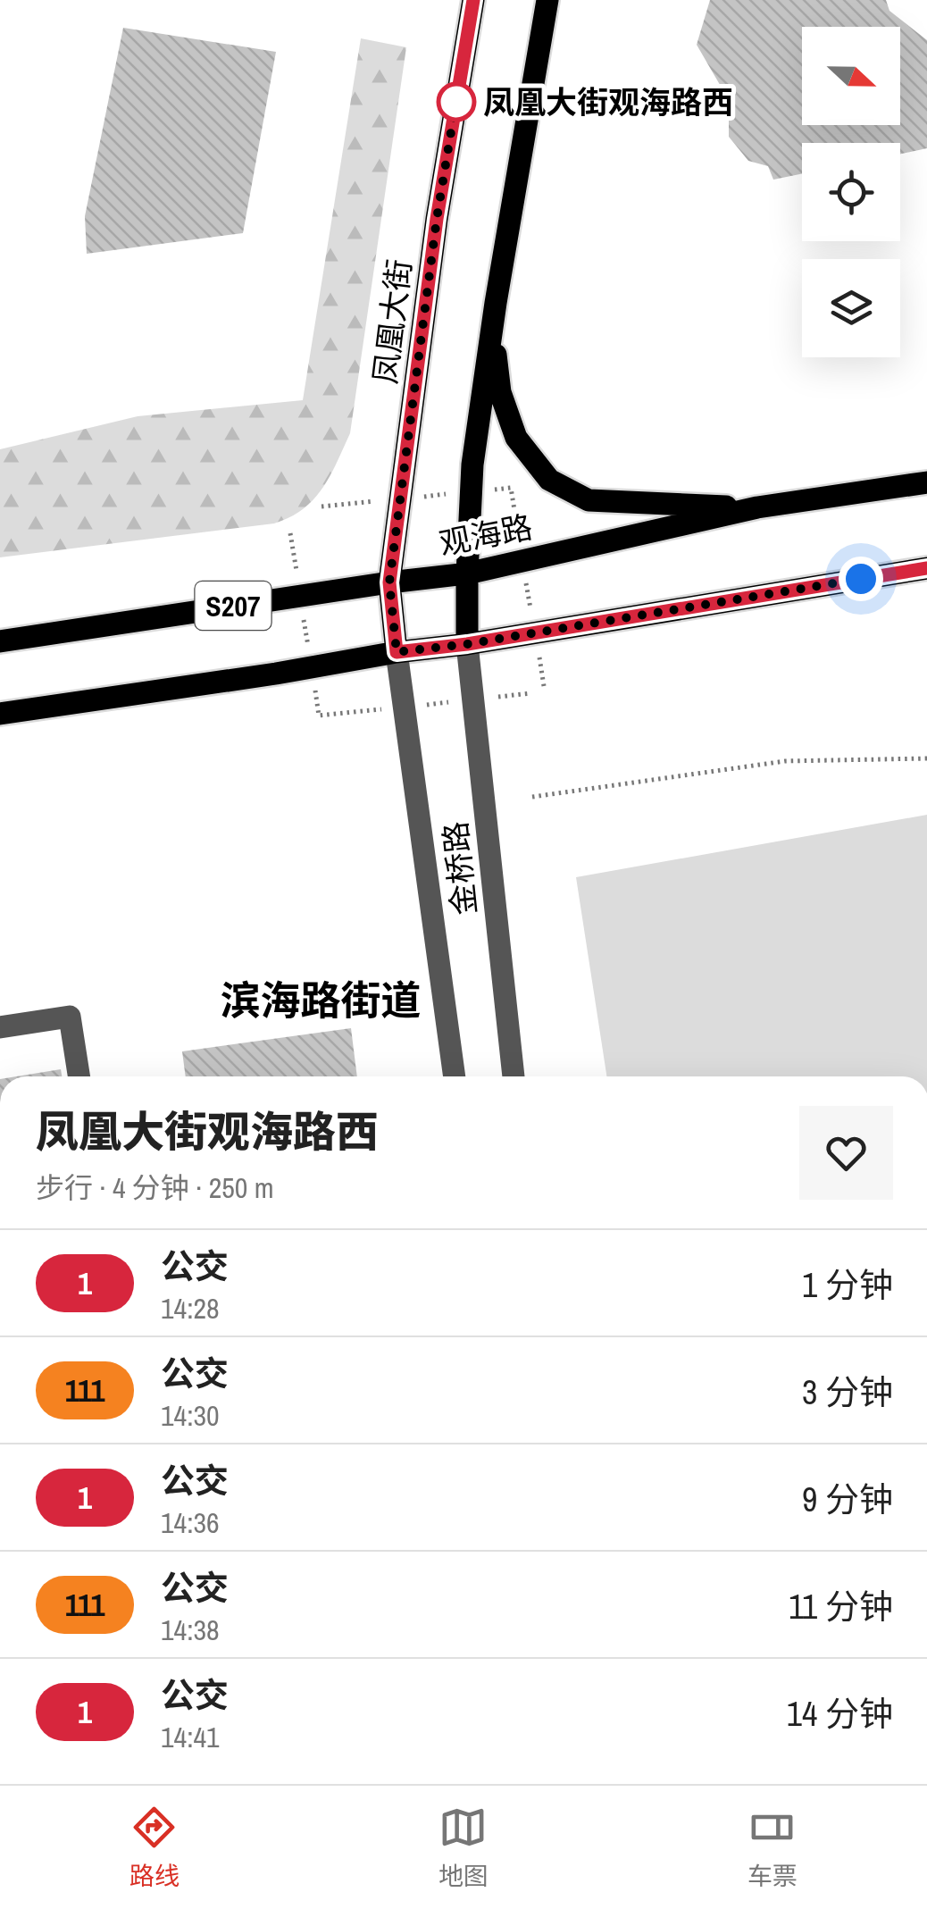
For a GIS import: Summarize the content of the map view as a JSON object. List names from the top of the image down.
{
  "streets": {
    "main road": ["凤凰大街", "观海路", "S207"],
    "street": ["金桥路"]
  },
  "crossings": [
    ["凤凰大街", "观海路"],
    ["凤凰大街", "S207"],
    ["凤凰大街", "金桥路"],
    ["S207", "金桥路"]
  ],
  "districts": ["滨海路街道"],
  "places": ["凤凰大街观海路西"],
  "lines": ["bus line 1"],
  "north": "right",
  "page": {
    "heading": ["凤凰大街观海路西", "步行 · 4 分钟 · 250 m"],
    "list": [
      {
        "mark": "1",
        "name": "公交",
        "note": "14:28",
        "value": "1 分钟"
      },
      {
        "mark": "111",
        "name": "公交",
        "note": "14:30",
        "value": "3 分钟"
      },
      {
        "mark": "1",
        "name": "公交",
        "note": "14:36",
        "value": "9 分钟"
      },
      {
        "mark": "111",
        "name": "公交",
        "note": "14:38",
        "value": "11 分钟"
      },
      {
        "mark": "1",
        "name": "公交",
        "note": "14:41",
        "value": "14 分钟"
      }
    ],
    "tabs": ["路线", "地图", "车票"]
  }
}
